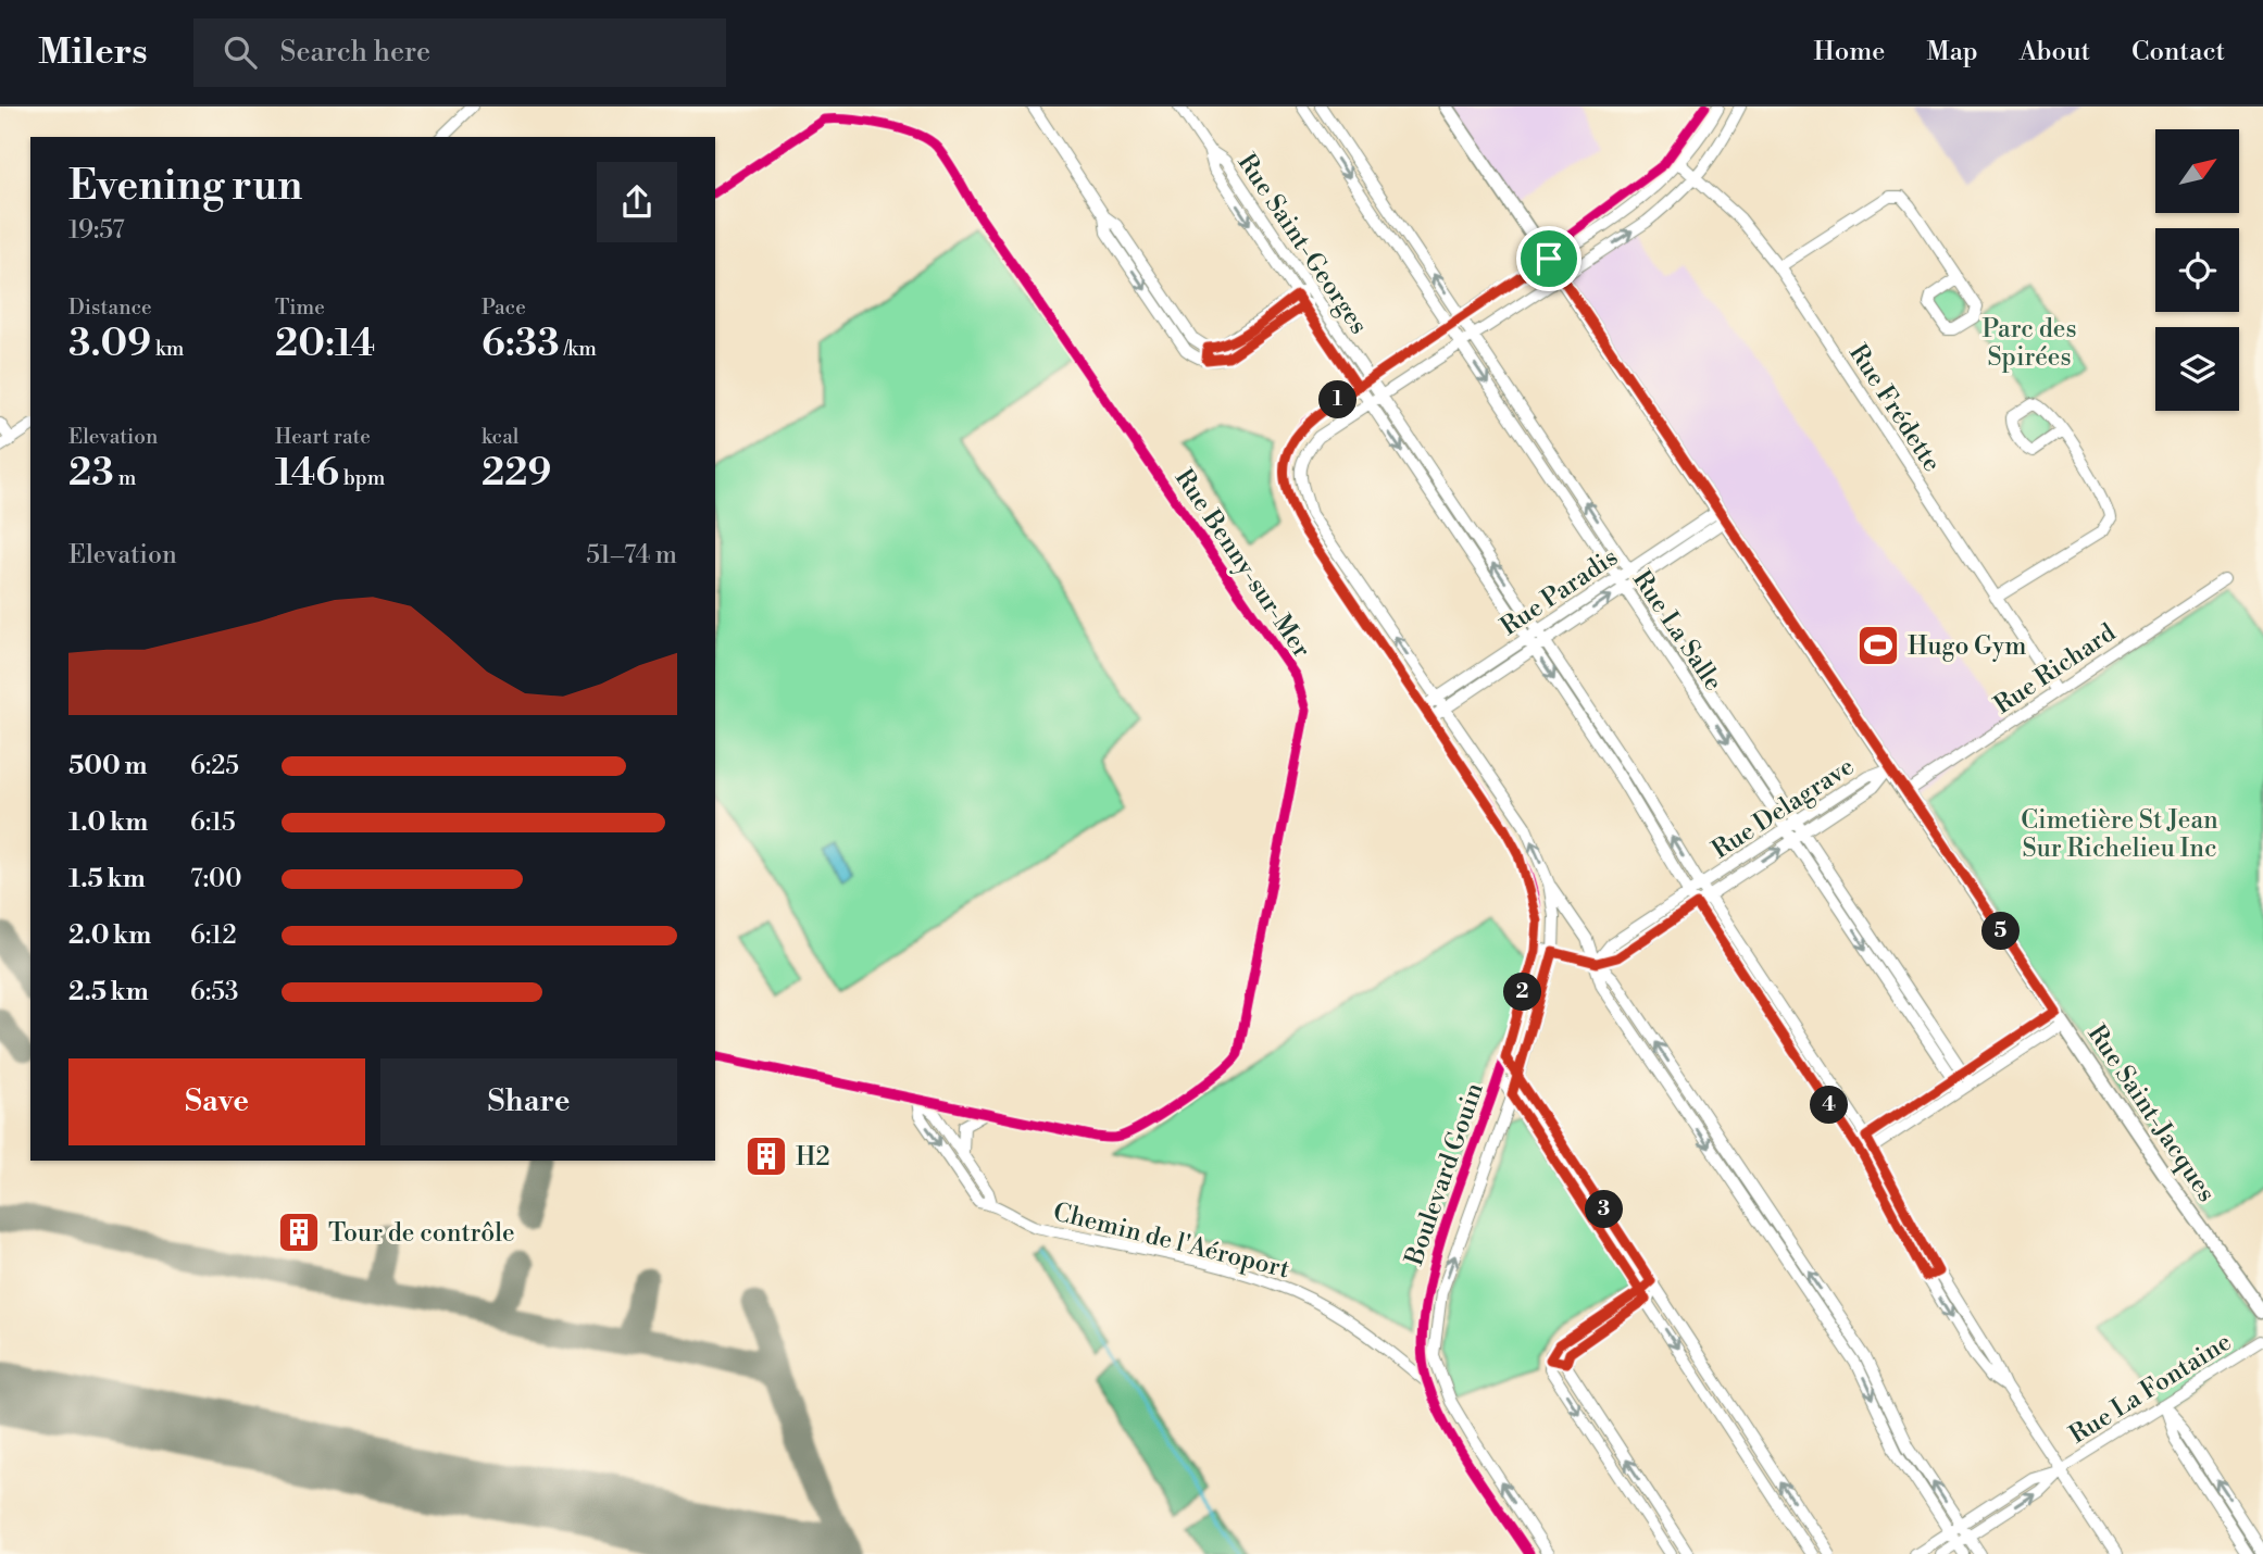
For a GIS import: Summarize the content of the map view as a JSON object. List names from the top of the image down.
{
  "streets": {
    "main road": ["Rue Saint-Jacques"],
    "street": [
      "Rue Saint-Georges",
      "Rue Frédette",
      "Rue Benny-sur-Mer",
      "Rue Paradis",
      "Rue La Salle",
      "Rue Richard",
      "Rue Delagrave",
      "Boulevard Gouin",
      "Chemin de l'Aéroport",
      "Rue La Fontaine"
    ]
  },
  "crossings": [
    ["Rue Saint-Georges", "Rue Paradis"],
    ["Rue Saint-Georges", "Rue Delagrave"],
    ["Rue Saint-Georges", "Boulevard Gouin"],
    ["Rue Saint-Georges", "Rue La Fontaine"],
    ["Rue Frédette", "Rue Richard"],
    ["Rue Frédette", "Boulevard Gouin"],
    ["Rue Benny-sur-Mer", "Chemin de l'Aéroport"],
    ["Rue Paradis", "Rue La Salle"],
    ["Rue Paradis", "Rue Saint-Jacques"],
    ["Rue Paradis", "Boulevard Gouin"],
    ["Rue La Salle", "Rue Delagrave"],
    ["Rue La Salle", "Boulevard Gouin"],
    ["Rue Richard", "Rue Saint-Jacques"],
    ["Rue Delagrave", "Rue Saint-Jacques"],
    ["Rue Saint-Jacques", "Boulevard Gouin"],
    ["Boulevard Gouin", "Chemin de l'Aéroport"]
  ],
  "parks": ["Parc des Spirées", "Cimetière St Jean Sur Richelieu Inc"],
  "places": {
    "sports": ["Hugo Gym"],
    "building": ["H2", "Tour de contrôle"]
  },
  "north": "top right",
  "page": {
    "header": "Milers",
    "search": "Search here",
    "nav": [
      "Home",
      "Map",
      "About",
      "Contact"
    ],
    "heading": ["Evening run", "19:57"],
    "stats": [
      ["Distance", "3.09 km"],
      ["Time", "20:14"],
      ["Pace", "6:33 /km"],
      ["Elevation", "23 m"],
      ["Heart rate", "146 bpm"],
      ["kcal", "229"]
    ],
    "pins": [
      "1",
      "5",
      "2",
      "4",
      "3"
    ],
    "chart": ["Elevation", "51–74 m"],
    "list": [
      {
        "name": "500 m",
        "note": "6:25"
      },
      {
        "name": "1.0 km",
        "note": "6:15"
      },
      {
        "name": "1.5 km",
        "note": "7:00"
      },
      {
        "name": "2.0 km",
        "note": "6:12"
      },
      {
        "name": "2.5 km",
        "note": "6:53"
      }
    ],
    "buttons": ["Save", "Share"]
  }
}
